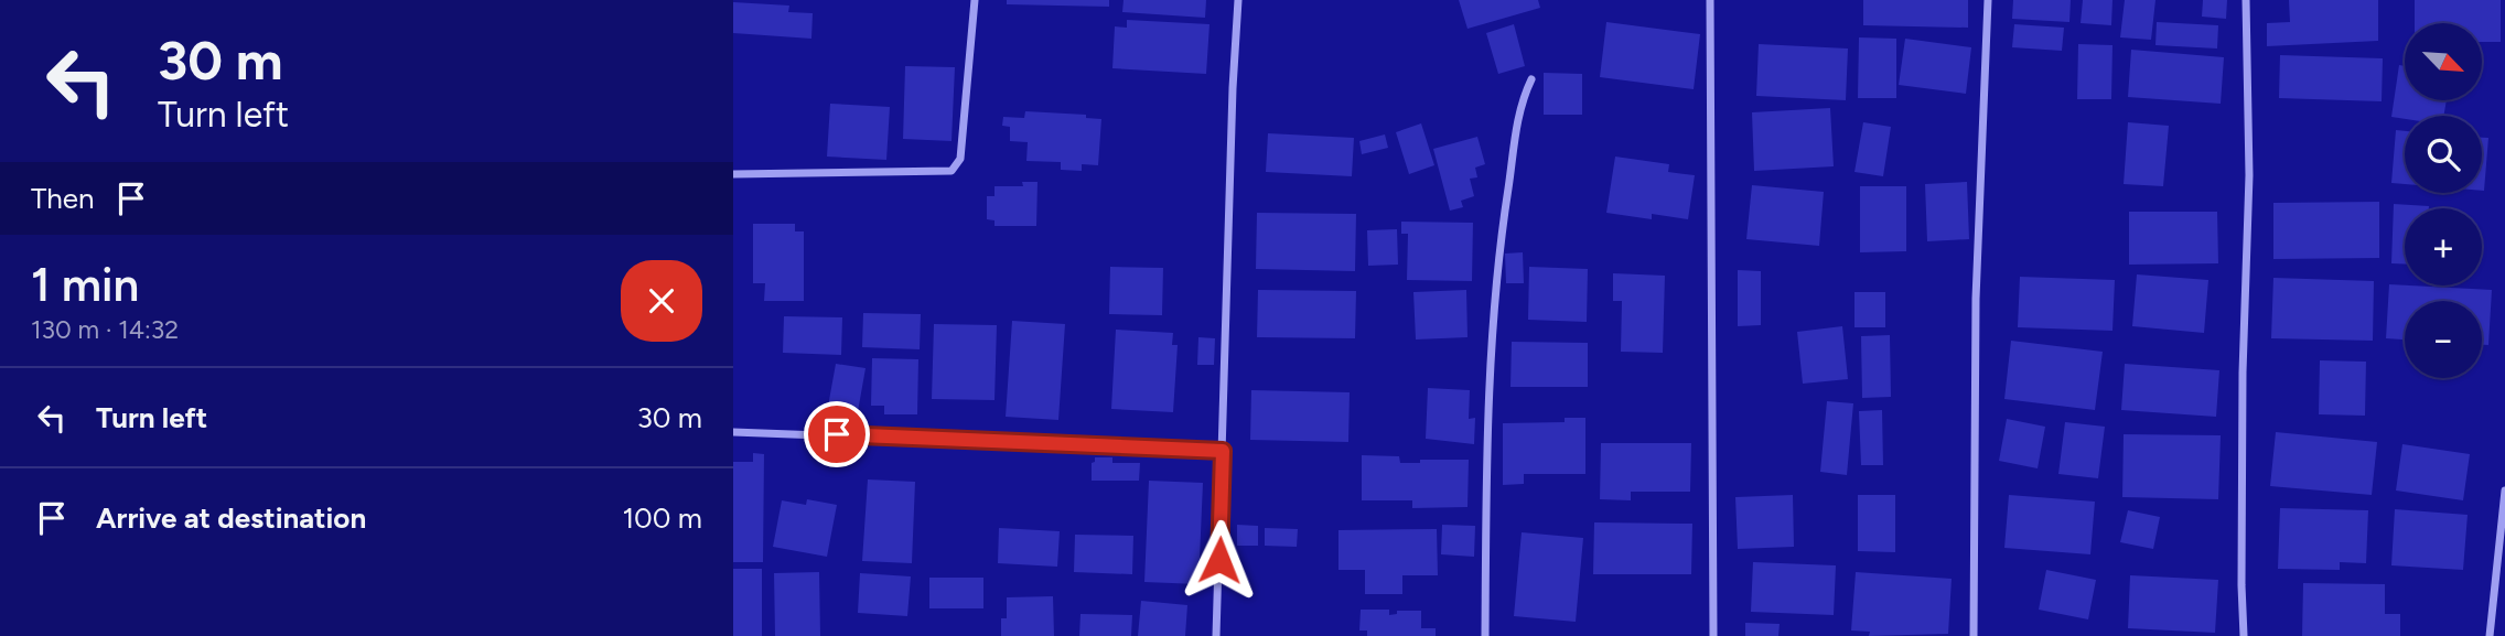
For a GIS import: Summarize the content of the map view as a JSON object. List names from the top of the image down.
{
  "north": "bottom right",
  "page": {
    "turn": ["30 m", "Turn left"],
    "map_buttons": ["+", "−"],
    "then": "Then",
    "heading": ["1 min", "130 m · 14:32"],
    "list": [
      {
        "name": "Turn left",
        "value": "30 m"
      },
      {
        "name": "Arrive at destination",
        "value": "100 m"
      }
    ]
  }
}
